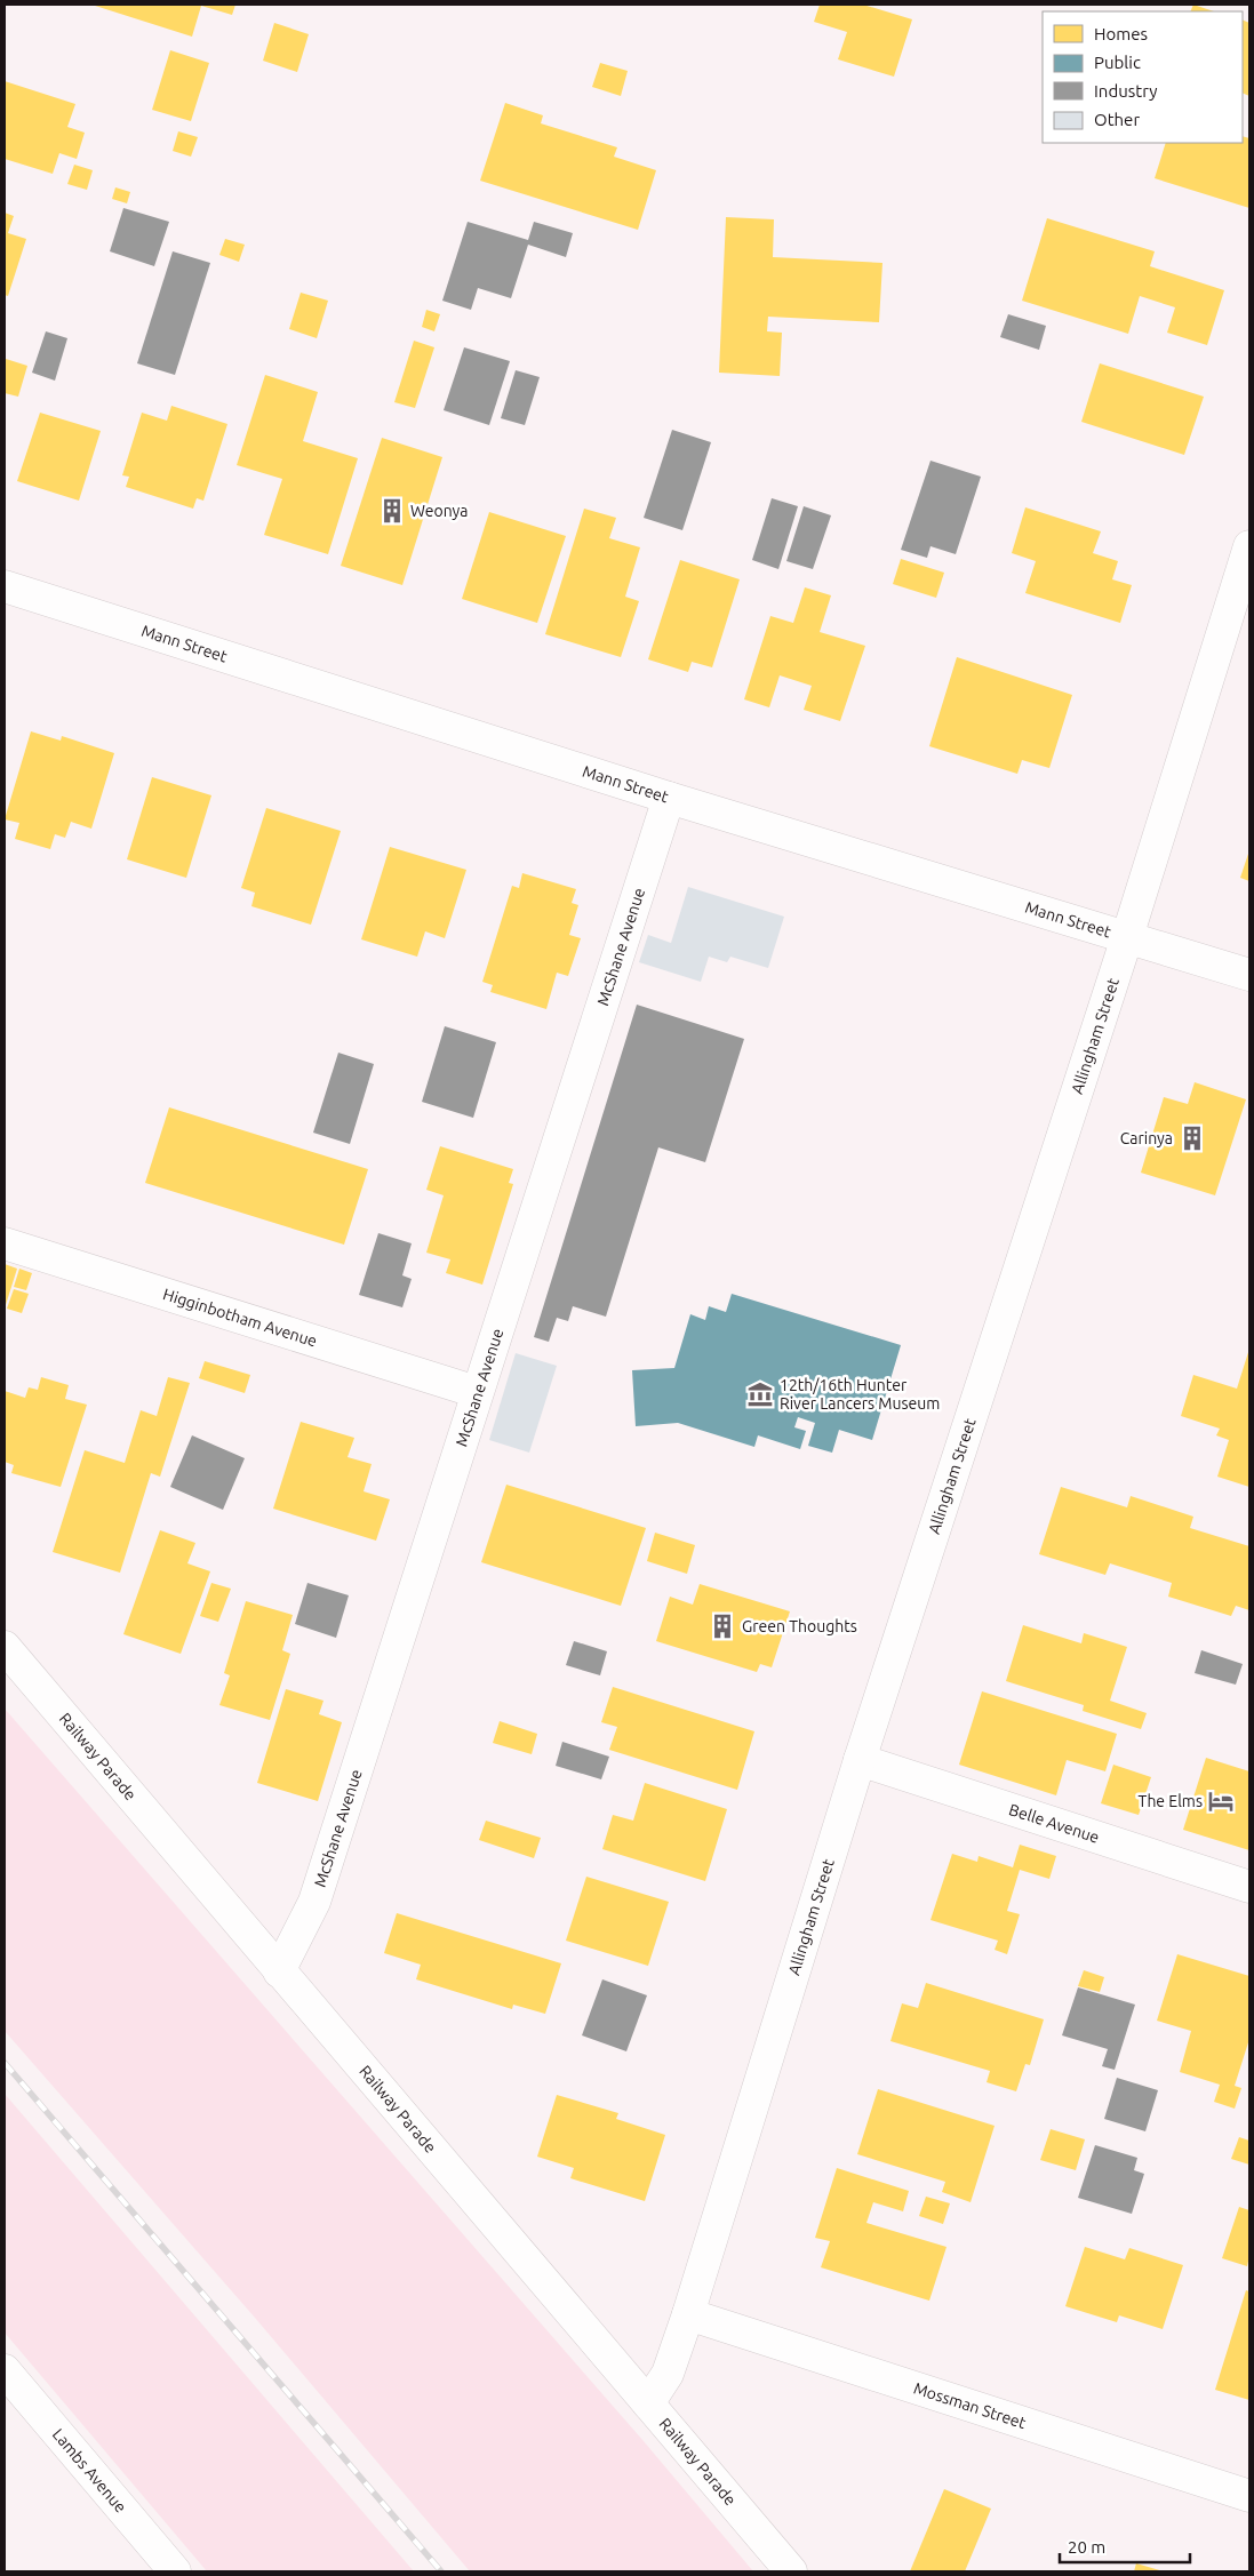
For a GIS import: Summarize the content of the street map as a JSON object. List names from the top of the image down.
{
  "streets": {
    "street": [
      "Mann Street",
      "McShane Avenue",
      "Allingham Street",
      "Higginbotham Avenue",
      "Railway Parade",
      "Belle Avenue",
      "Mossman Street",
      "Lambs Avenue"
    ]
  },
  "crossings": [
    ["Mann Street", "McShane Avenue"],
    ["Mann Street", "Allingham Street"],
    ["McShane Avenue", "Higginbotham Avenue"],
    ["McShane Avenue", "Railway Parade"],
    ["Allingham Street", "Railway Parade"],
    ["Allingham Street", "Belle Avenue"],
    ["Allingham Street", "Mossman Street"]
  ],
  "places": {
    "building": ["Weonya", "Carinya", "Green Thoughts"],
    "museum": ["12th/16th Hunter River Lancers Museum"],
    "hotel": ["The Elms"]
  },
  "legend": [
    "Homes",
    "Public",
    "Industry",
    "Other"
  ],
  "scale_bar": "20 m"
}
